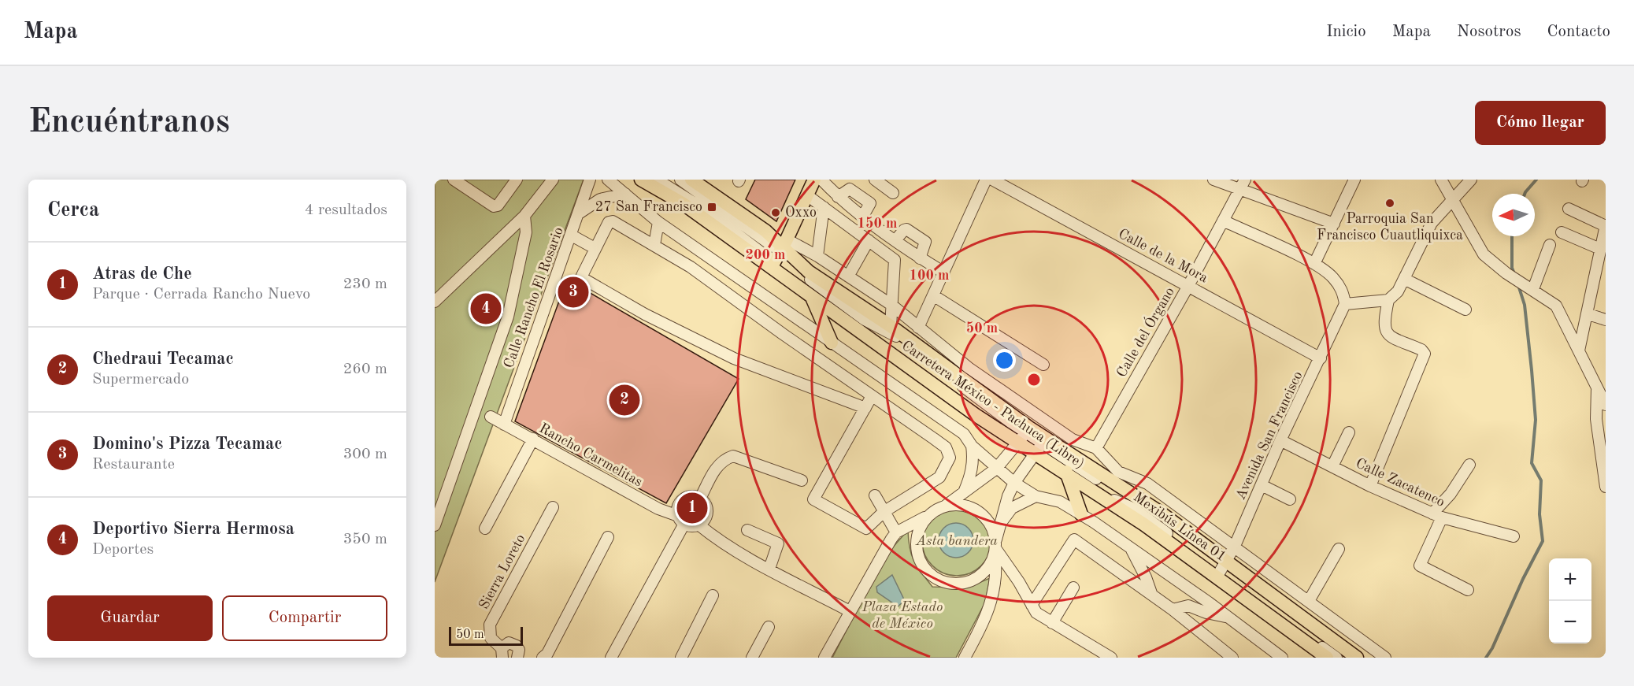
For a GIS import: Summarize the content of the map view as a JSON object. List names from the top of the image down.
{
  "streets": {
    "main road": ["Carretera México - Pachuca (Libre)"],
    "street": [
      "Calle de la Mora",
      "Calle Rancho El Rosario",
      "Calle del Órgano",
      "Avenida San Francisco",
      "Rancho Carmelitas",
      "Calle Zacatenco",
      "Mexibús Línea 01",
      "Sierra Loreto"
    ]
  },
  "crossings": [
    ["Calle de la Mora", "Calle del Órgano"],
    ["Calle de la Mora", "Avenida San Francisco"],
    ["Calle Rancho El Rosario", "Rancho Carmelitas"],
    ["Carretera México - Pachuca (Libre)", "Avenida San Francisco"],
    ["Carretera México - Pachuca (Libre)", "Mexibús Línea 01"],
    ["Avenida San Francisco", "Calle Zacatenco"],
    ["Avenida San Francisco", "Mexibús Línea 01"]
  ],
  "parks": ["Asta bandera", "Plaza Estado de México"],
  "places": {
    "other": ["Parroquia San Francisco Cuautliquixca", "Oxxo"],
    "transit": ["27 San Francisco"]
  },
  "scale_bar": "50 m",
  "north": "left",
  "page": {
    "header": "Mapa",
    "nav": [
      "Inicio",
      "Mapa",
      "Nosotros",
      "Contacto"
    ],
    "buttons": [
      "Cómo llegar",
      ["Guardar", "Compartir"]
    ],
    "title": "Encuéntranos",
    "heading": ["Cerca", "4 resultados"],
    "list": [
      {
        "mark": "1",
        "name": "Atras de Che",
        "note": "Parque · Cerrada Rancho Nuevo",
        "value": "230 m"
      },
      {
        "mark": "2",
        "name": "Chedraui Tecamac",
        "note": "Supermercado",
        "value": "260 m"
      },
      {
        "mark": "3",
        "name": "Domino's Pizza Tecamac",
        "note": "Restaurante",
        "value": "300 m"
      },
      {
        "mark": "4",
        "name": "Deportivo Sierra Hermosa",
        "note": "Deportes",
        "value": "350 m"
      }
    ],
    "pins": [
      "3",
      "4",
      "2",
      "1"
    ],
    "map_buttons": ["+", "−"],
    "scale": "50 m"
  },
  "rings": [
    "150 m",
    "200 m",
    "100 m",
    "50 m"
  ]
}
